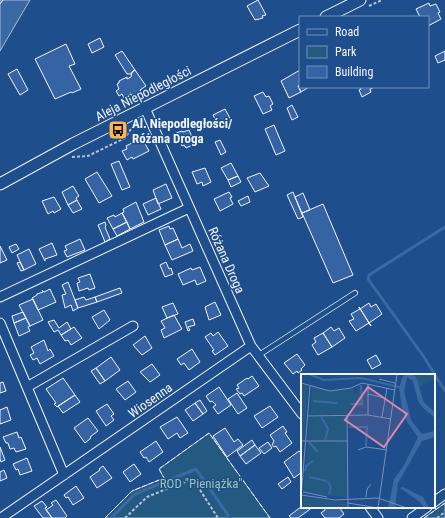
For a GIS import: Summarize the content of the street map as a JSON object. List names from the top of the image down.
{
  "streets": {
    "street": ["Aleja Niepodległości", "Różana Droga", "Wiosenna"]
  },
  "crossings": [
    ["Aleja Niepodległości", "Różana Droga"],
    ["Różana Droga", "Wiosenna"]
  ],
  "parks": ["ROD \"Pieniążka\""],
  "places": {
    "bus stop": ["Al. Niepodległości/ Różana Droga"]
  },
  "legend": ["Road", "Park", "Building"]
}
